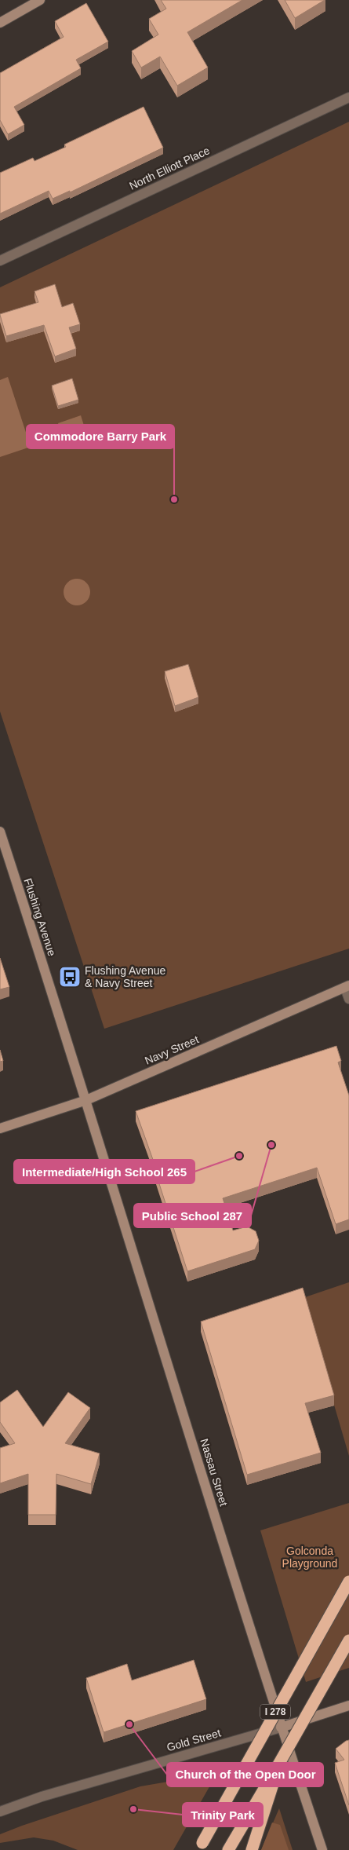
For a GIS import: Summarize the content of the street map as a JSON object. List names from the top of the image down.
{
  "streets": {
    "highway": ["I 278"],
    "main road": [
      "Flushing Avenue",
      "Navy Street",
      "Nassau Street",
      "Gold Street"
    ],
    "street": ["North Elliott Place"]
  },
  "crossings": [
    ["Flushing Avenue", "Navy Street"],
    ["Flushing Avenue", "Nassau Street"],
    ["Navy Street", "Nassau Street"],
    ["Nassau Street", "Gold Street"]
  ],
  "parks": ["Golconda Playground"],
  "places": {
    "other": [
      "Commodore Barry Park",
      "Public School 287",
      "Intermediate/High School 265",
      "Church of the Open Door",
      "Trinity Park"
    ],
    "bus stop": ["Flushing Avenue & Navy Street"]
  }
}
